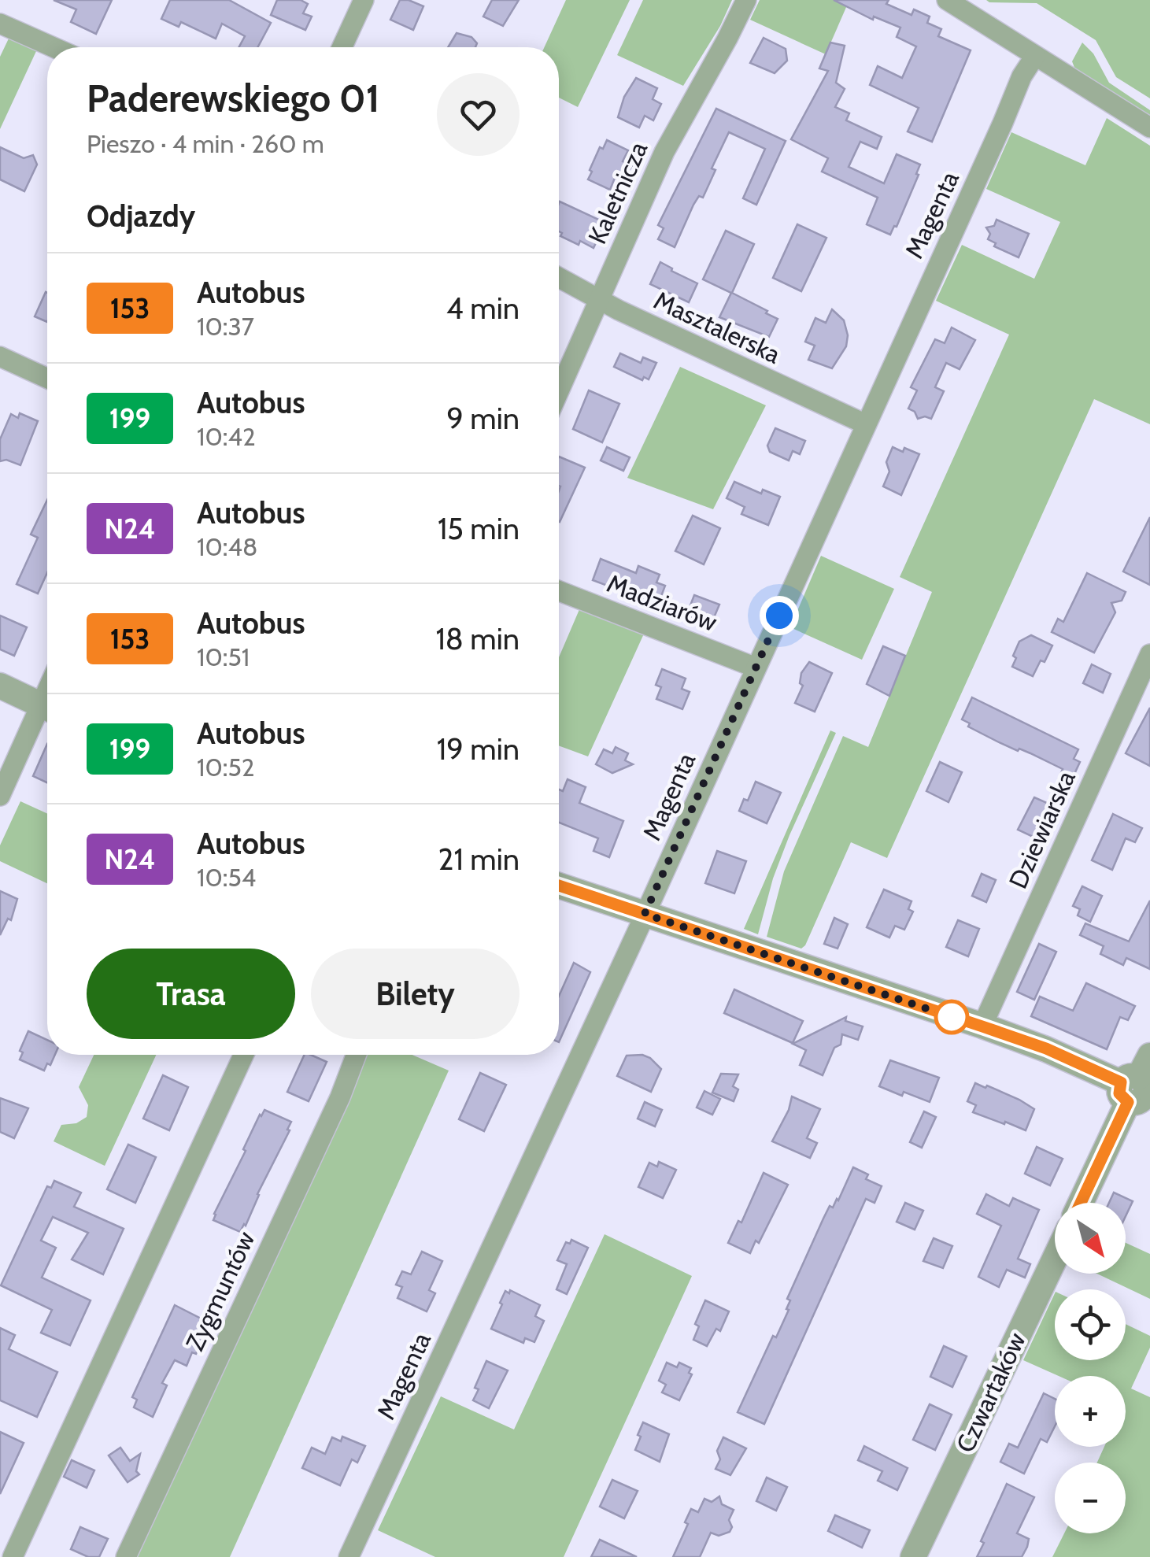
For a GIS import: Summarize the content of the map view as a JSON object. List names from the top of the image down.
{
  "streets": {
    "street": [
      "Kaletnicza",
      "Magenta",
      "Masztalerska",
      "Madziarów",
      "Dziewiarska",
      "Zygmuntów",
      "Czwartaków"
    ]
  },
  "crossings": [
    ["Kaletnicza", "Masztalerska"],
    ["Magenta", "Masztalerska"],
    ["Magenta", "Madziarów"]
  ],
  "lines": ["bus line 153"],
  "north": "bottom right",
  "page": {
    "heading": [
      ["Paderewskiego 01", "Pieszo · 4 min · 260 m"],
      "Odjazdy"
    ],
    "list": [
      {
        "mark": "153",
        "name": "Autobus",
        "note": "10:37",
        "value": "4 min"
      },
      {
        "mark": "199",
        "name": "Autobus",
        "note": "10:42",
        "value": "9 min"
      },
      {
        "mark": "N24",
        "name": "Autobus",
        "note": "10:48",
        "value": "15 min"
      },
      {
        "mark": "153",
        "name": "Autobus",
        "note": "10:51",
        "value": "18 min"
      },
      {
        "mark": "199",
        "name": "Autobus",
        "note": "10:52",
        "value": "19 min"
      },
      {
        "mark": "N24",
        "name": "Autobus",
        "note": "10:54",
        "value": "21 min"
      }
    ],
    "buttons": ["Trasa", "Bilety"],
    "map_buttons": ["+", "−"]
  }
}
